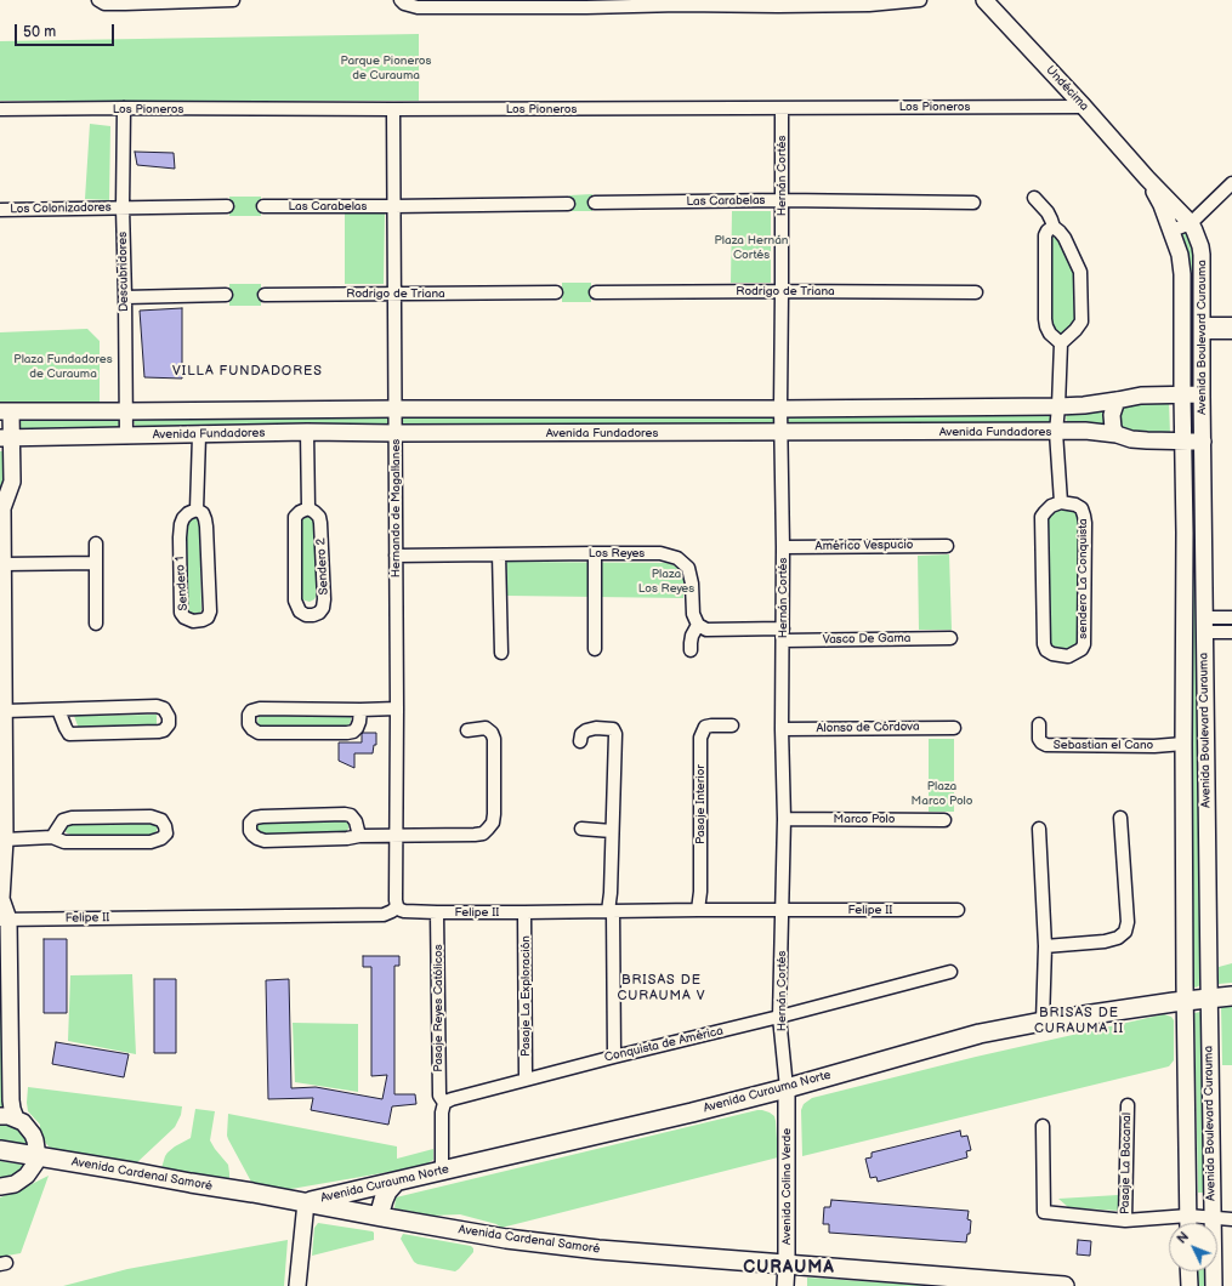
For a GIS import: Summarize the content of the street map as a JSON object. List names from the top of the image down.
{
  "streets": {
    "main road": ["Avenida Curauma Norte", "Avenida Cardenal Samoré"],
    "street": [
      "Undécima",
      "Los Pioneros",
      "Hernán Cortés",
      "Las Carabelas",
      "Los Colonizadores",
      "Descubridores",
      "Rodrigo de Triana",
      "Avenida Boulevard Curauma",
      "Avenida Fundadores",
      "Hernando de Magallanes",
      "Américo Vespucio",
      "Los Reyes",
      "Sendero 2",
      "sendero La Conquista",
      "Sendero 1",
      "Vasco De Gama",
      "Alonso de Córdova",
      "Sebastian el Cano",
      "Pasaje Interior",
      "Marco Polo",
      "Felipe II",
      "Pasaje La Exploración",
      "Pasaje Reyes Católicos",
      "Conquista de América",
      "Pasaje La Bacanal",
      "Avenida Colina Verde"
    ]
  },
  "crossings": [
    ["Undécima", "Los Pioneros"],
    ["Undécima", "Avenida Boulevard Curauma"],
    ["Los Pioneros", "Hernán Cortés"],
    ["Los Pioneros", "Descubridores"],
    ["Los Pioneros", "Hernando de Magallanes"],
    ["Hernán Cortés", "Las Carabelas"],
    ["Hernán Cortés", "Rodrigo de Triana"],
    ["Hernán Cortés", "Avenida Fundadores"],
    ["Hernán Cortés", "Américo Vespucio"],
    ["Hernán Cortés", "Vasco De Gama"],
    ["Hernán Cortés", "Alonso de Córdova"],
    ["Hernán Cortés", "Marco Polo"],
    ["Hernán Cortés", "Felipe II"],
    ["Hernán Cortés", "Conquista de América"],
    ["Hernán Cortés", "Avenida Curauma Norte"],
    ["Hernán Cortés", "Avenida Colina Verde"],
    ["Las Carabelas", "Hernando de Magallanes"],
    ["Los Colonizadores", "Descubridores"],
    ["Descubridores", "Avenida Fundadores"],
    ["Rodrigo de Triana", "Hernando de Magallanes"],
    ["Avenida Boulevard Curauma", "Avenida Fundadores"],
    ["Avenida Boulevard Curauma", "Sebastian el Cano"],
    ["Avenida Boulevard Curauma", "Avenida Curauma Norte"],
    ["Avenida Fundadores", "Hernando de Magallanes"],
    ["Avenida Fundadores", "Sendero 1"],
    ["Hernando de Magallanes", "Los Reyes"],
    ["Hernando de Magallanes", "Felipe II"],
    ["Pasaje Interior", "Felipe II"],
    ["Felipe II", "Pasaje La Exploración"],
    ["Felipe II", "Pasaje Reyes Católicos"],
    ["Pasaje La Exploración", "Conquista de América"],
    ["Pasaje Reyes Católicos", "Conquista de América"],
    ["Avenida Curauma Norte", "Avenida Cardenal Samoré"],
    ["Avenida Curauma Norte", "Avenida Colina Verde"],
    ["Avenida Cardenal Samoré", "Avenida Colina Verde"]
  ],
  "districts": [
    "VILLA FUNDADORES",
    "BRISAS DE CURAUMA V",
    "BRISAS DE CURAUMA II",
    "CURAUMA"
  ],
  "parks": [
    "Parque Pioneros de Curauma",
    "Plaza Hernán Cortés",
    "Plaza Fundadores de Curauma",
    "Plaza Los Reyes",
    "Plaza Marco Polo"
  ],
  "scale_bar": "50 m",
  "north": "top left"
}
